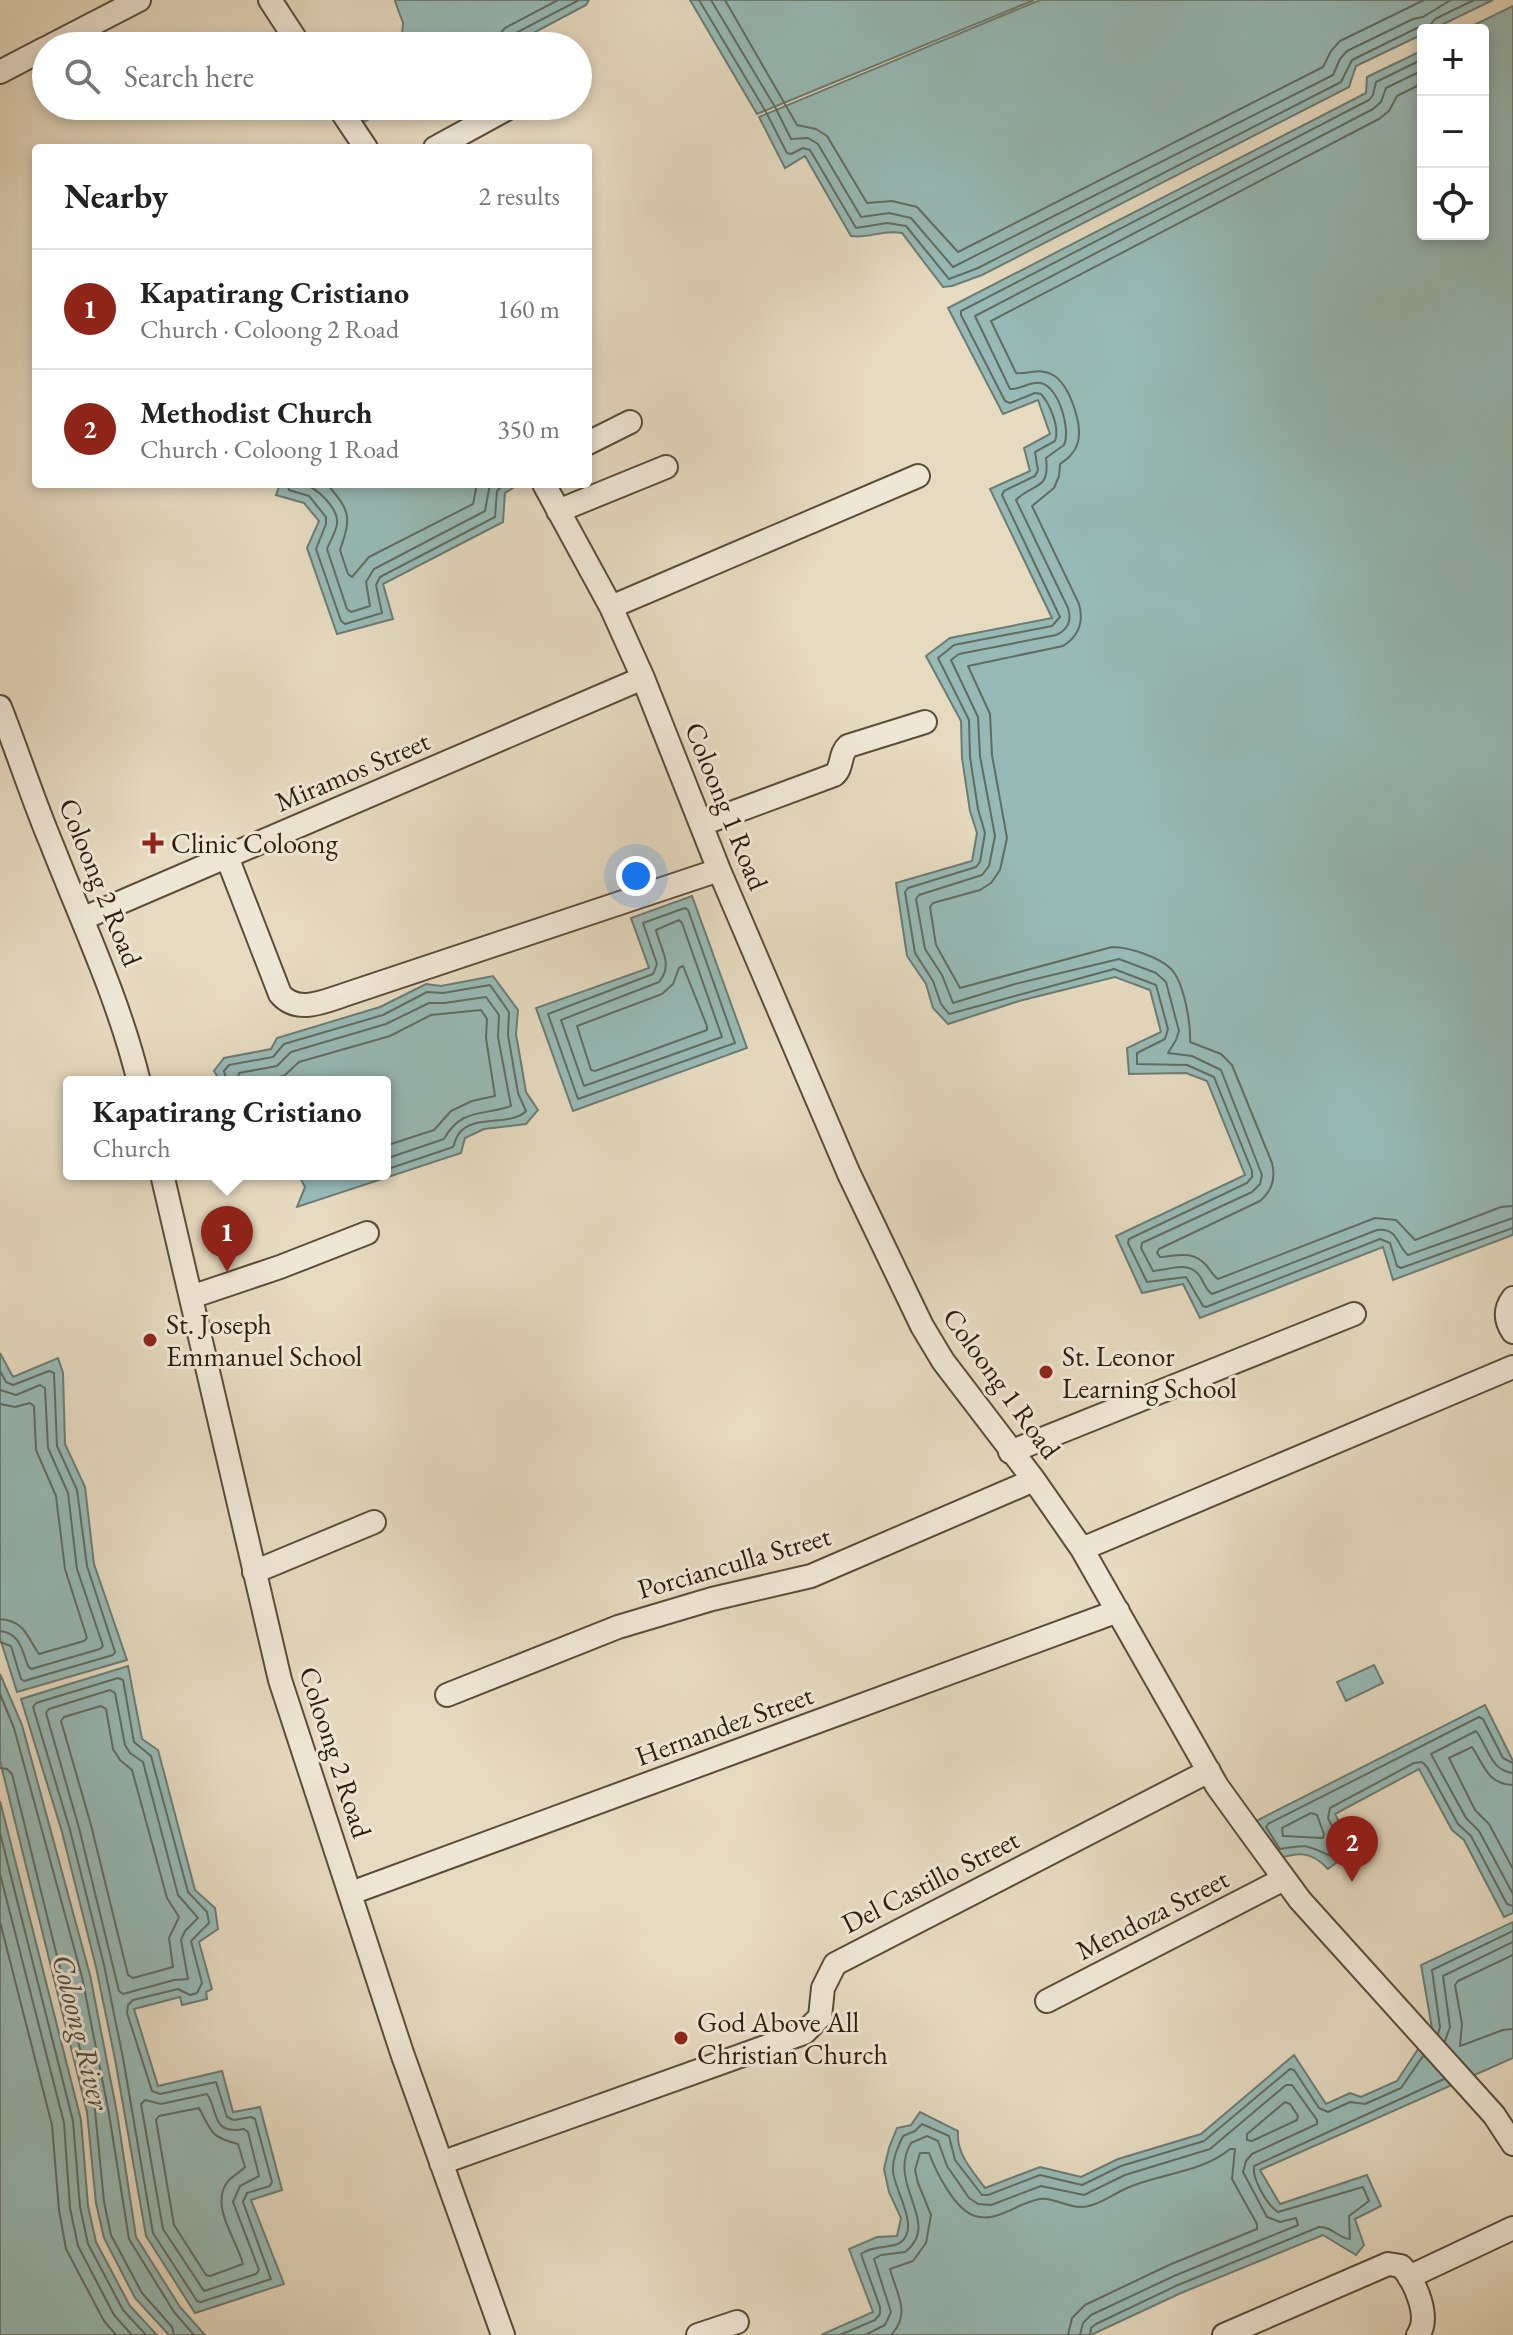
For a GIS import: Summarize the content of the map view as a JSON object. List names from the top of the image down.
{
  "streets": {
    "street": [
      "Miramos Street",
      "Coloong 1 Road",
      "Coloong 2 Road",
      "Porcianculla Street",
      "Hernandez Street",
      "Del Castillo Street",
      "Mendoza Street"
    ]
  },
  "crossings": [
    ["Miramos Street", "Coloong 1 Road"],
    ["Miramos Street", "Coloong 2 Road"],
    ["Coloong 1 Road", "Porcianculla Street"],
    ["Coloong 1 Road", "Hernandez Street"],
    ["Coloong 1 Road", "Del Castillo Street"],
    ["Coloong 1 Road", "Mendoza Street"],
    ["Coloong 2 Road", "Hernandez Street"],
    ["Coloong 2 Road", "Del Castillo Street"]
  ],
  "water": ["Coloong River"],
  "places": {
    "health": ["Clinic Coloong"],
    "other": ["St. Joseph Emmanuel School", "St. Leonor Learning School", "God Above All Christian Church"]
  },
  "page": {
    "map_buttons": ["+", "−"],
    "search": "Search here",
    "heading": ["Nearby", "2 results"],
    "list": [
      {
        "mark": "1",
        "name": "Kapatirang Cristiano",
        "note": "Church · Coloong 2 Road",
        "value": "160 m"
      },
      {
        "mark": "2",
        "name": "Methodist Church",
        "note": "Church · Coloong 1 Road",
        "value": "350 m"
      }
    ],
    "popup": ["Kapatirang Cristiano", "Church"],
    "pins": ["1", "2"]
  }
}
